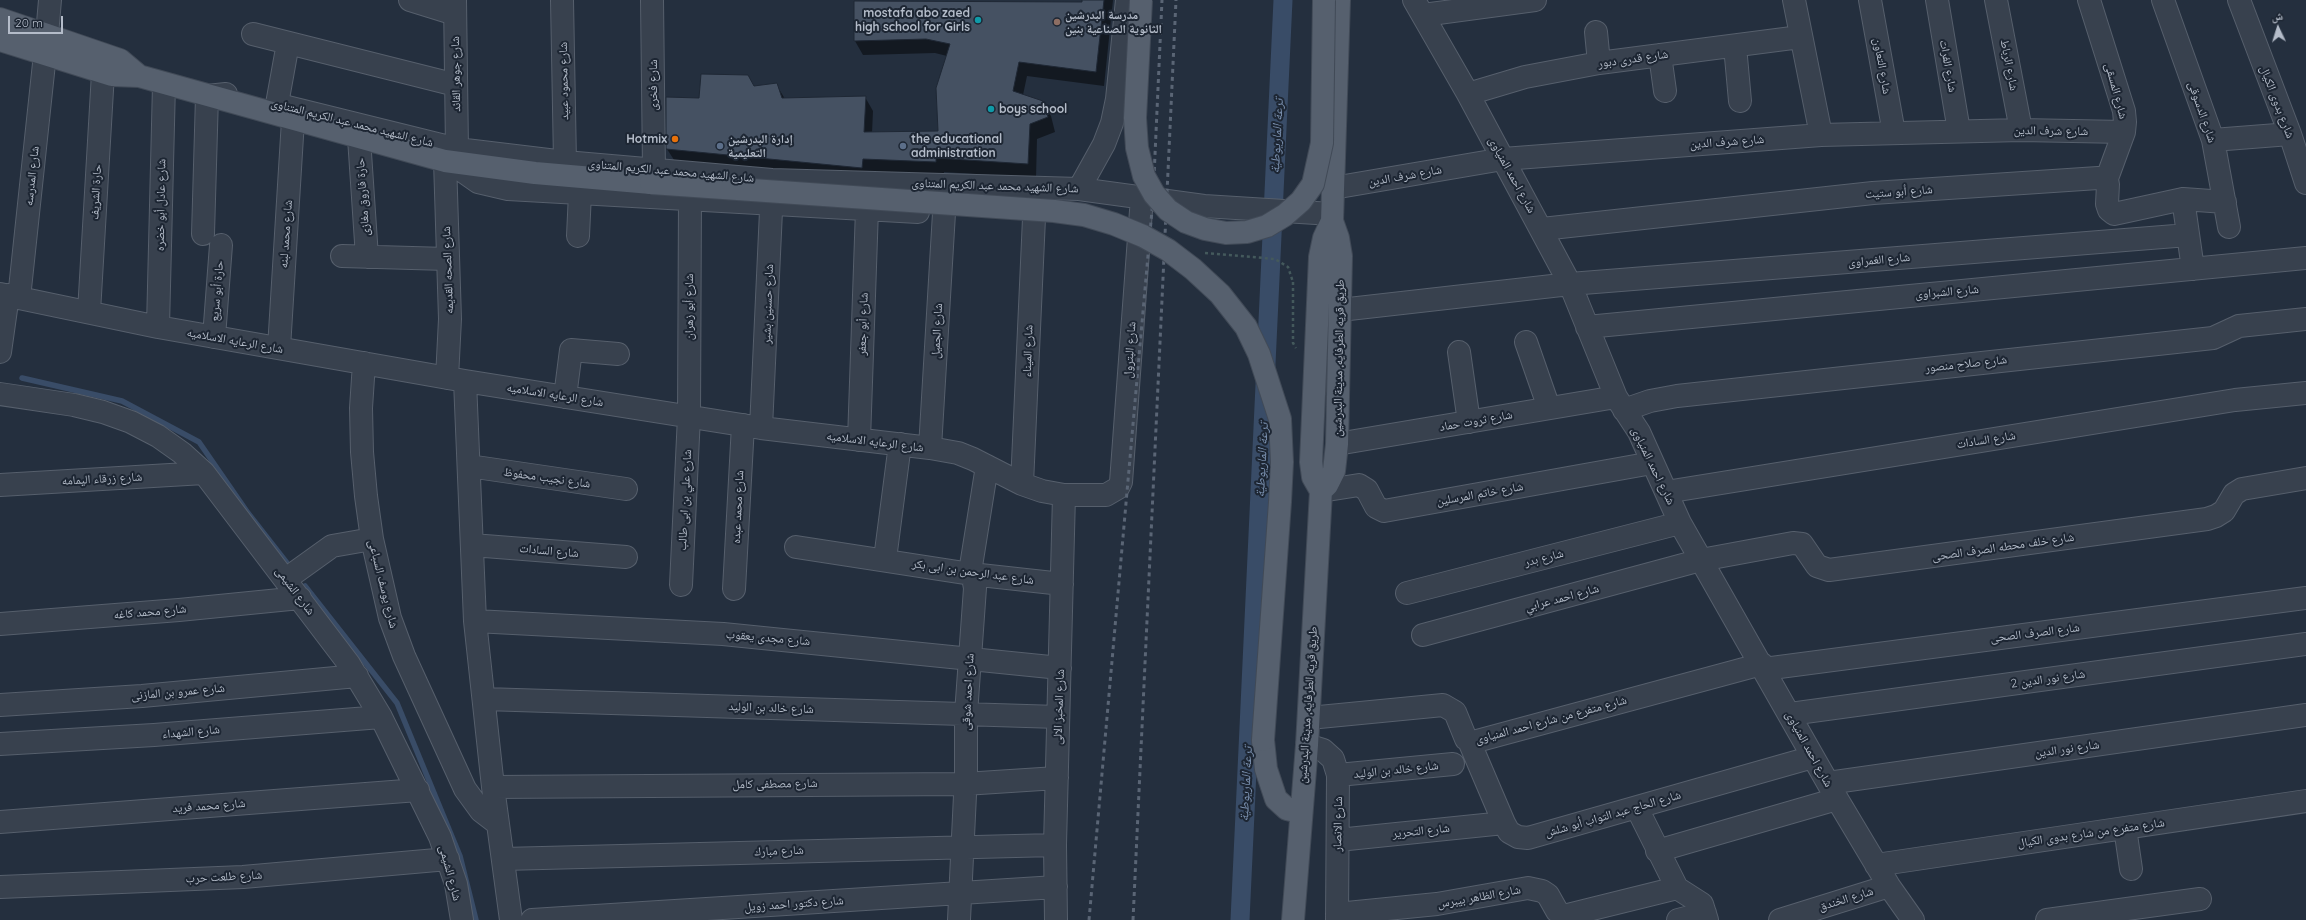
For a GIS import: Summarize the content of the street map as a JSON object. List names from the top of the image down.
{
  "streets": {
    "main road": ["طريق قريه الطرفايه, مدينة البدرشين"],
    "street": [
      "شارع قدرى دبور",
      "شارع الرباط",
      "شارع التعاون",
      "شارع الفرات",
      "شارع جوهر القائد",
      "شارع محمود عبيد",
      "شارع فخرى",
      "شارع المسقى",
      "شارع بدوى الكيال",
      "شارع الدسوقى",
      "شارع الشهيد محمد عبد الكريم المتناوى",
      "شارع شرف الدين",
      "شارع احمد المنياوى",
      "شارع المدرسه",
      "حارة الشريف",
      "شارع أبو ستيت",
      "حارة فاروق مغازى",
      "شارع عادل أبو خضره",
      "شارع محمد لبنه",
      "شارع الغمراوى",
      "شارع الصحه القديمه",
      "حارة أبو سريع",
      "شارع الشبراوى",
      "شارع حسنين بشير",
      "شارع أبو زهران",
      "شارع أبو جعفر",
      "شارع الجميل",
      "شارع الرعايه الاسلاميه",
      "شارع البترول",
      "شارع الميناء",
      "شارع صلاح منصور",
      "شارع ثروت حماد",
      "شارع السادات",
      "شارع نجيب محفوظ",
      "شارع زرقاء اليمامه",
      "شارع خاتم المرسلين",
      "شارع علي بن ابى طالب",
      "شارع محمد عبده",
      "شارع خلف محطه الصرف الصحى",
      "شارع بدر",
      "شارع عبد الرحمن بن ابى بكر",
      "شارع يوسف السباعى",
      "شارع الشيمى",
      "شارع احمد عرابي",
      "شارع محمد كاغه",
      "شارع الصرف الصحى",
      "شارع مجدى يعقوب",
      "شارع نور الدين 2",
      "شارع عمرو بن المازنى",
      "شارع احمد شوقى",
      "شارع المخبز الالى",
      "شارع خالد بن الوليد",
      "شارع متفرع من شارع احمد المنياوى",
      "شارع الشهداء",
      "شارع نور الدين",
      "شارع مصطفى كامل",
      "شارع محمد فريد",
      "شارع الحاج عبد التواب أبو شلش",
      "شارع الانصار",
      "شارع التحرير",
      "شارع متفرع من شارع بدوى الكيال",
      "شارع مبارك",
      "شارع طلعت حرب",
      "شارع الظاهر بيبرس",
      "شارع الخندق",
      "شارع دكتور احمد زويل"
    ]
  },
  "crossings": [
    ["شارع قدرى دبور", "شارع احمد المنياوى"],
    ["شارع الرباط", "شارع شرف الدين"],
    ["شارع التعاون", "شارع شرف الدين"],
    ["شارع الفرات", "شارع شرف الدين"],
    ["شارع جوهر القائد", "شارع الشهيد محمد عبد الكريم المتناوى"],
    ["شارع جوهر القائد", "شارع الصحه القديمه"],
    ["شارع محمود عبيد", "شارع الشهيد محمد عبد الكريم المتناوى"],
    ["شارع فخرى", "شارع الشهيد محمد عبد الكريم المتناوى"],
    ["شارع المسقى", "شارع شرف الدين"],
    ["شارع المسقى", "شارع أبو ستيت"],
    ["شارع الشهيد محمد عبد الكريم المتناوى", "شارع الصحه القديمه"],
    ["شارع الشهيد محمد عبد الكريم المتناوى", "شارع حسنين بشير"],
    ["شارع الشهيد محمد عبد الكريم المتناوى", "شارع أبو زهران"],
    ["شارع الشهيد محمد عبد الكريم المتناوى", "شارع أبو جعفر"],
    ["شارع الشهيد محمد عبد الكريم المتناوى", "شارع الجميل"],
    ["شارع الشهيد محمد عبد الكريم المتناوى", "شارع البترول"],
    ["شارع الشهيد محمد عبد الكريم المتناوى", "شارع الميناء"],
    ["شارع الشهيد محمد عبد الكريم المتناوى", "طريق قريه الطرفايه, مدينة البدرشين"],
    ["شارع شرف الدين", "شارع احمد المنياوى"],
    ["شارع شرف الدين", "طريق قريه الطرفايه, مدينة البدرشين"],
    ["شارع احمد المنياوى", "شارع أبو ستيت"],
    ["شارع احمد المنياوى", "شارع الغمراوى"],
    ["شارع احمد المنياوى", "شارع الشبراوى"],
    ["شارع احمد المنياوى", "شارع صلاح منصور"],
    ["شارع احمد المنياوى", "شارع ثروت حماد"],
    ["شارع احمد المنياوى", "شارع السادات"],
    ["شارع احمد المنياوى", "شارع خاتم المرسلين"],
    ["شارع احمد المنياوى", "شارع خلف محطه الصرف الصحى"],
    ["شارع احمد المنياوى", "شارع بدر"],
    ["شارع احمد المنياوى", "شارع احمد عرابي"],
    ["شارع احمد المنياوى", "شارع الصرف الصحى"],
    ["شارع احمد المنياوى", "شارع نور الدين 2"],
    ["شارع احمد المنياوى", "شارع متفرع من شارع احمد المنياوى"],
    ["شارع احمد المنياوى", "شارع نور الدين"],
    ["شارع احمد المنياوى", "شارع الحاج عبد التواب أبو شلش"],
    ["شارع احمد المنياوى", "شارع متفرع من شارع بدوى الكيال"],
    ["شارع احمد المنياوى", "شارع الخندق"],
    ["شارع المدرسه", "شارع الرعايه الاسلاميه"],
    ["حارة الشريف", "شارع الرعايه الاسلاميه"],
    ["شارع عادل أبو خضره", "شارع الرعايه الاسلاميه"],
    ["شارع محمد لبنه", "شارع الرعايه الاسلاميه"],
    ["شارع الغمراوى", "طريق قريه الطرفايه, مدينة البدرشين"],
    ["شارع الصحه القديمه", "شارع الرعايه الاسلاميه"],
    ["حارة أبو سريع", "شارع الرعايه الاسلاميه"],
    ["شارع حسنين بشير", "شارع الرعايه الاسلاميه"],
    ["شارع حسنين بشير", "شارع محمد عبده"],
    ["شارع أبو زهران", "شارع الرعايه الاسلاميه"],
    ["شارع أبو زهران", "شارع علي بن ابى طالب"],
    ["شارع أبو جعفر", "شارع الرعايه الاسلاميه"],
    ["شارع الجميل", "شارع الرعايه الاسلاميه"],
    ["شارع الرعايه الاسلاميه", "شارع البترول"],
    ["شارع الرعايه الاسلاميه", "شارع الميناء"],
    ["شارع الرعايه الاسلاميه", "شارع علي بن ابى طالب"],
    ["شارع الرعايه الاسلاميه", "شارع محمد عبده"],
    ["شارع الرعايه الاسلاميه", "شارع يوسف السباعى"],
    ["شارع الرعايه الاسلاميه", "شارع احمد شوقى"],
    ["شارع الرعايه الاسلاميه", "شارع المخبز الالى"],
    ["طريق قريه الطرفايه, مدينة البدرشين", "شارع ثروت حماد"],
    ["طريق قريه الطرفايه, مدينة البدرشين", "شارع خاتم المرسلين"],
    ["طريق قريه الطرفايه, مدينة البدرشين", "شارع متفرع من شارع احمد المنياوى"],
    ["طريق قريه الطرفايه, مدينة البدرشين", "شارع الانصار"],
    ["شارع صلاح منصور", "شارع ثروت حماد"],
    ["شارع زرقاء اليمامه", "شارع الشيمى"],
    ["شارع خلف محطه الصرف الصحى", "شارع احمد عرابي"],
    ["شارع عبد الرحمن بن ابى بكر", "شارع احمد شوقى"],
    ["شارع عبد الرحمن بن ابى بكر", "شارع المخبز الالى"],
    ["شارع الشيمى", "شارع محمد كاغه"],
    ["شارع الشيمى", "شارع عمرو بن المازنى"],
    ["شارع الشيمى", "شارع الشهداء"],
    ["شارع الشيمى", "شارع محمد فريد"],
    ["شارع الشيمى", "شارع طلعت حرب"],
    ["شارع الصرف الصحى", "شارع متفرع من شارع احمد المنياوى"],
    ["شارع مجدى يعقوب", "شارع احمد شوقى"],
    ["شارع مجدى يعقوب", "شارع المخبز الالى"],
    ["شارع احمد شوقى", "شارع خالد بن الوليد"],
    ["شارع احمد شوقى", "شارع مصطفى كامل"],
    ["شارع احمد شوقى", "شارع مبارك"],
    ["شارع احمد شوقى", "شارع دكتور احمد زويل"],
    ["شارع المخبز الالى", "شارع خالد بن الوليد"],
    ["شارع المخبز الالى", "شارع مصطفى كامل"],
    ["شارع المخبز الالى", "شارع مبارك"],
    ["شارع المخبز الالى", "شارع دكتور احمد زويل"],
    ["شارع خالد بن الوليد", "شارع الانصار"],
    ["شارع متفرع من شارع احمد المنياوى", "شارع الحاج عبد التواب أبو شلش"],
    ["شارع الحاج عبد التواب أبو شلش", "شارع التحرير"],
    ["شارع الانصار", "شارع التحرير"],
    ["شارع الانصار", "شارع الظاهر بيبرس"]
  ],
  "water": ["ترعة الماريوطية"],
  "places": [
    "mostafa abo zaed high school for Girls",
    "مدرسة البدرشين الثانوية الصناعية بنين",
    "boys school",
    "Hotmix",
    "إدارة البدرشين التعليمية",
    "the educational administration"
  ],
  "scale_bar": "20 m",
  "north": "top"
}
